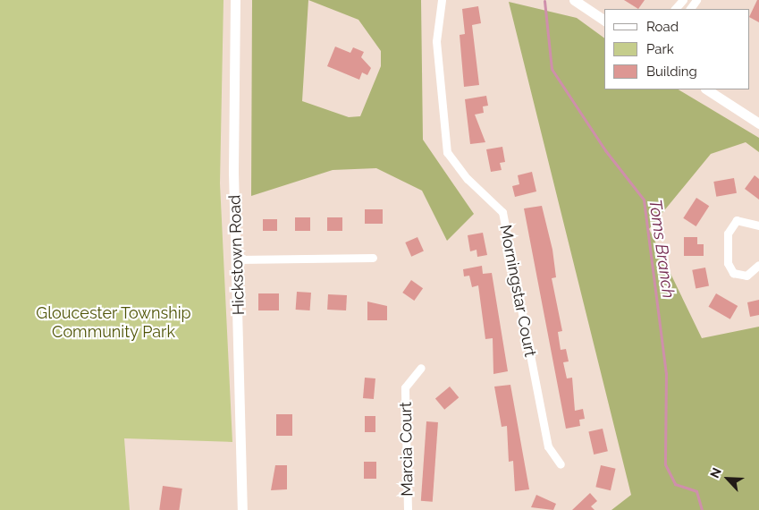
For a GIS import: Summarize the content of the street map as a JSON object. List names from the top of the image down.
{
  "streets": {
    "street": ["Hickstown Road", "Morningstar Court", "Marcia Court"]
  },
  "water": ["Toms Branch"],
  "parks": ["Gloucester Township Community Park"],
  "legend": ["Road", "Park", "Building"],
  "north": "top left"
}
